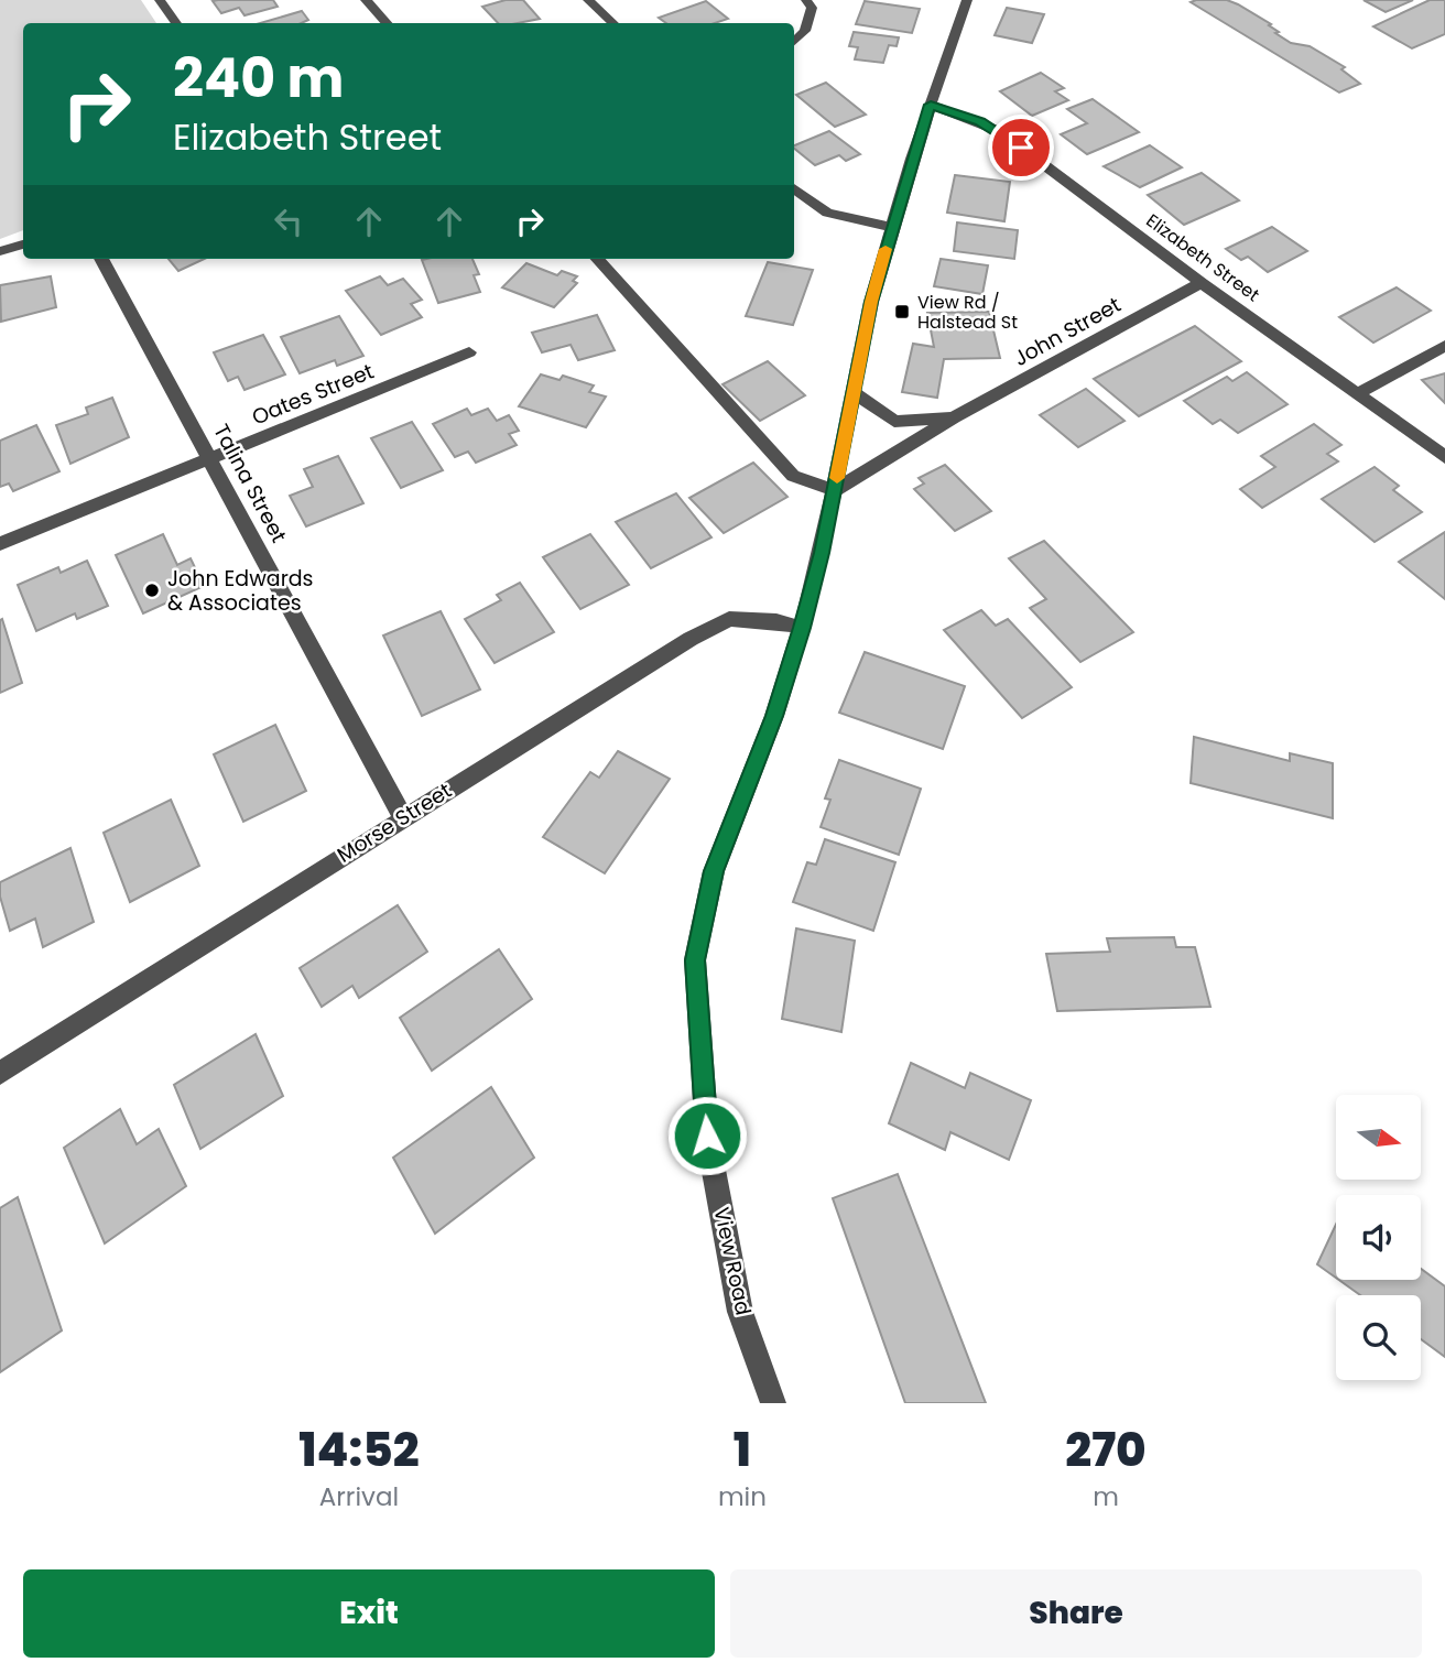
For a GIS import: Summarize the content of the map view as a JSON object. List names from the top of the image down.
{
  "streets": {
    "street": [
      "Elizabeth Street",
      "John Street",
      "Oates Street",
      "Talina Street",
      "Morse Street",
      "View Road"
    ]
  },
  "crossings": [
    ["Elizabeth Street", "John Street"],
    ["Elizabeth Street", "View Road"],
    ["John Street", "View Road"],
    ["Oates Street", "Talina Street"],
    ["Talina Street", "Morse Street"],
    ["Morse Street", "View Road"]
  ],
  "places": {
    "transit": ["View Rd / Halstead St"],
    "other": ["John Edwards & Associates"]
  },
  "north": "right",
  "page": {
    "turn": ["240 m", "Elizabeth Street"],
    "eta": [
      "14:52",
      "Arrival",
      "1",
      "min",
      "270",
      "m"
    ],
    "buttons": ["Exit", "Share"]
  }
}
